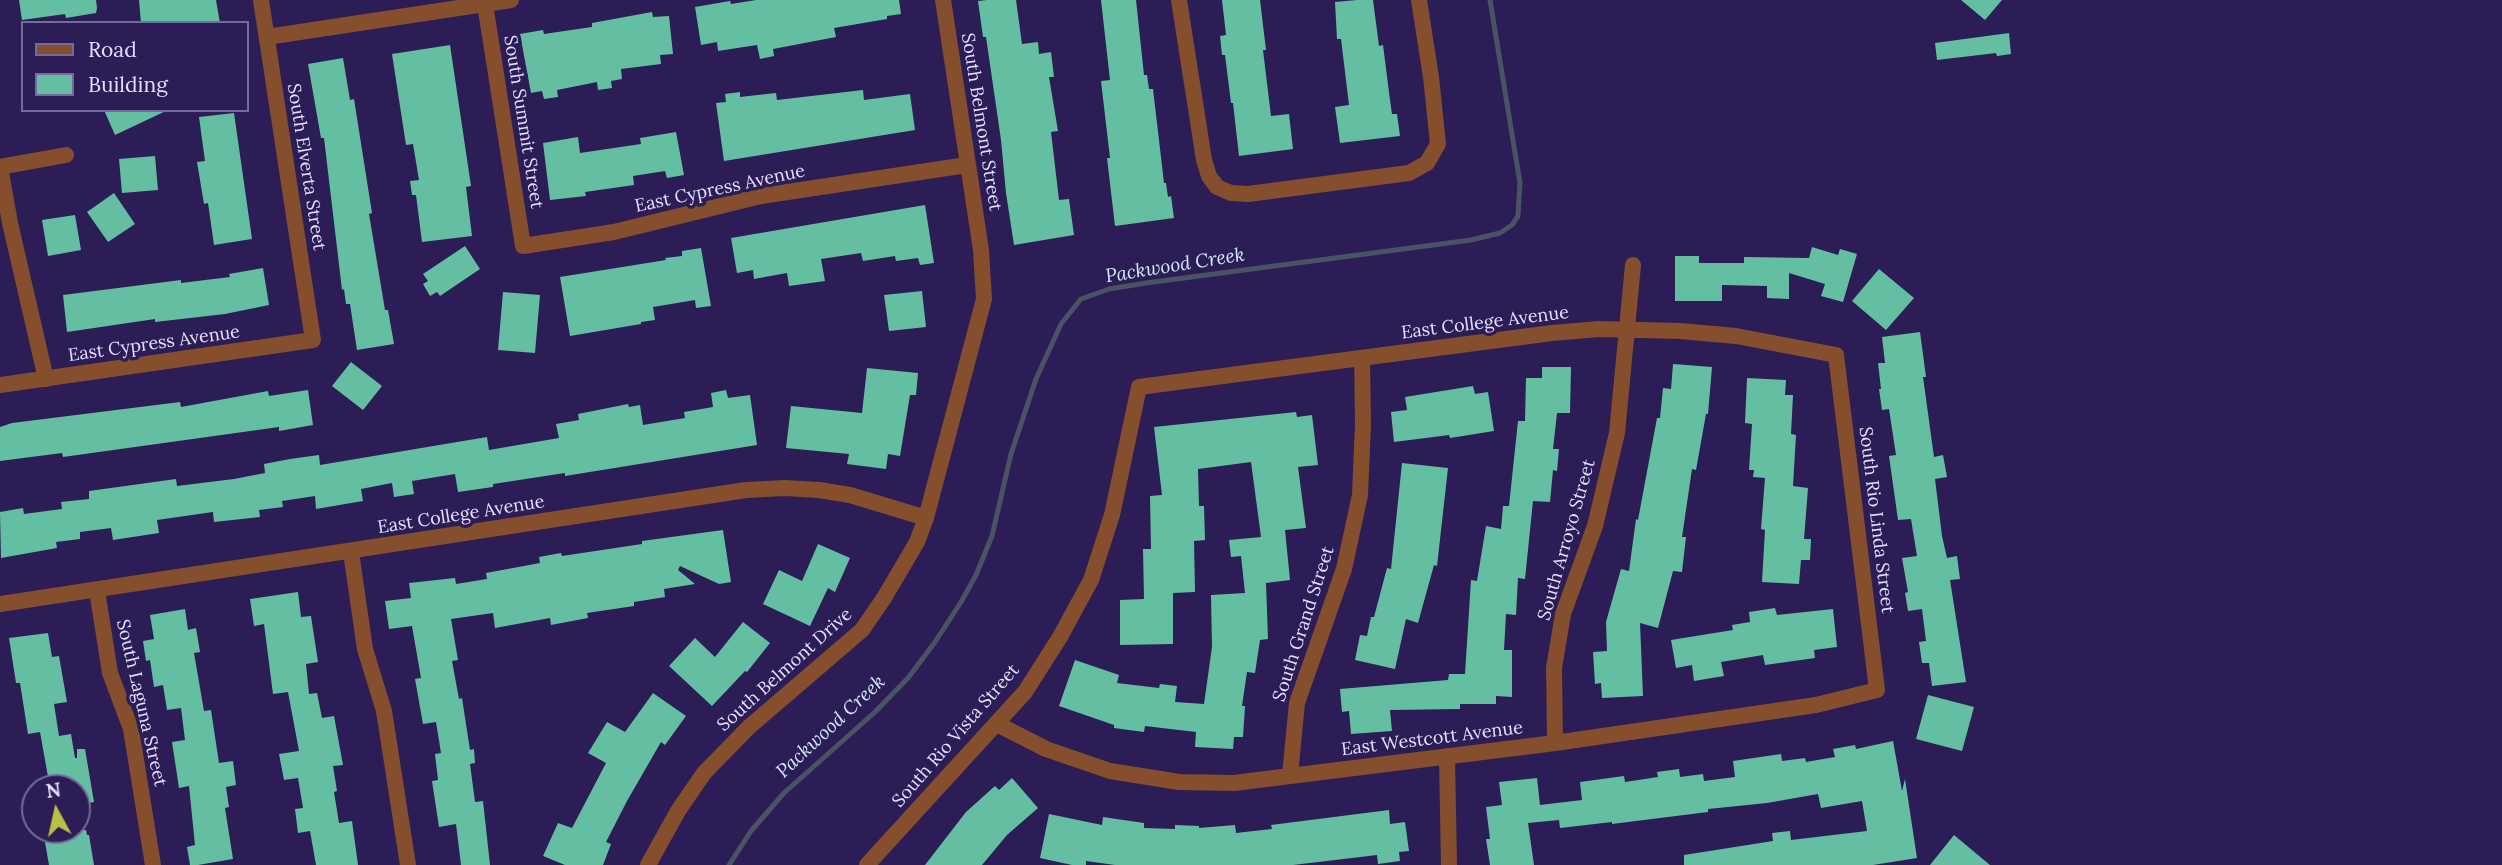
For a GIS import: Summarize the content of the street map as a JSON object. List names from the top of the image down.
{
  "streets": {
    "street": [
      "South Summit Street",
      "South Belmont Street",
      "South Elverta Street",
      "East Cypress Avenue",
      "East College Avenue",
      "South Rio Linda Street",
      "South Arroyo Street",
      "South Grand Street",
      "South Belmont Drive",
      "South Laguna Street",
      "South Rio Vista Street",
      "East Westcott Avenue"
    ]
  },
  "crossings": [
    ["South Summit Street", "East Cypress Avenue"],
    ["South Belmont Street", "East Cypress Avenue"],
    ["South Belmont Street", "South Belmont Drive"],
    ["South Elverta Street", "East Cypress Avenue"],
    ["East College Avenue", "South Rio Linda Street"],
    ["East College Avenue", "South Arroyo Street"],
    ["East College Avenue", "South Grand Street"],
    ["East College Avenue", "South Belmont Drive"],
    ["East College Avenue", "South Laguna Street"],
    ["East College Avenue", "South Rio Vista Street"],
    ["South Rio Linda Street", "East Westcott Avenue"],
    ["South Arroyo Street", "East Westcott Avenue"],
    ["South Grand Street", "East Westcott Avenue"],
    ["South Rio Vista Street", "East Westcott Avenue"]
  ],
  "water": ["Packwood Creek"],
  "legend": ["Road", "Building"],
  "north": "top"
}
